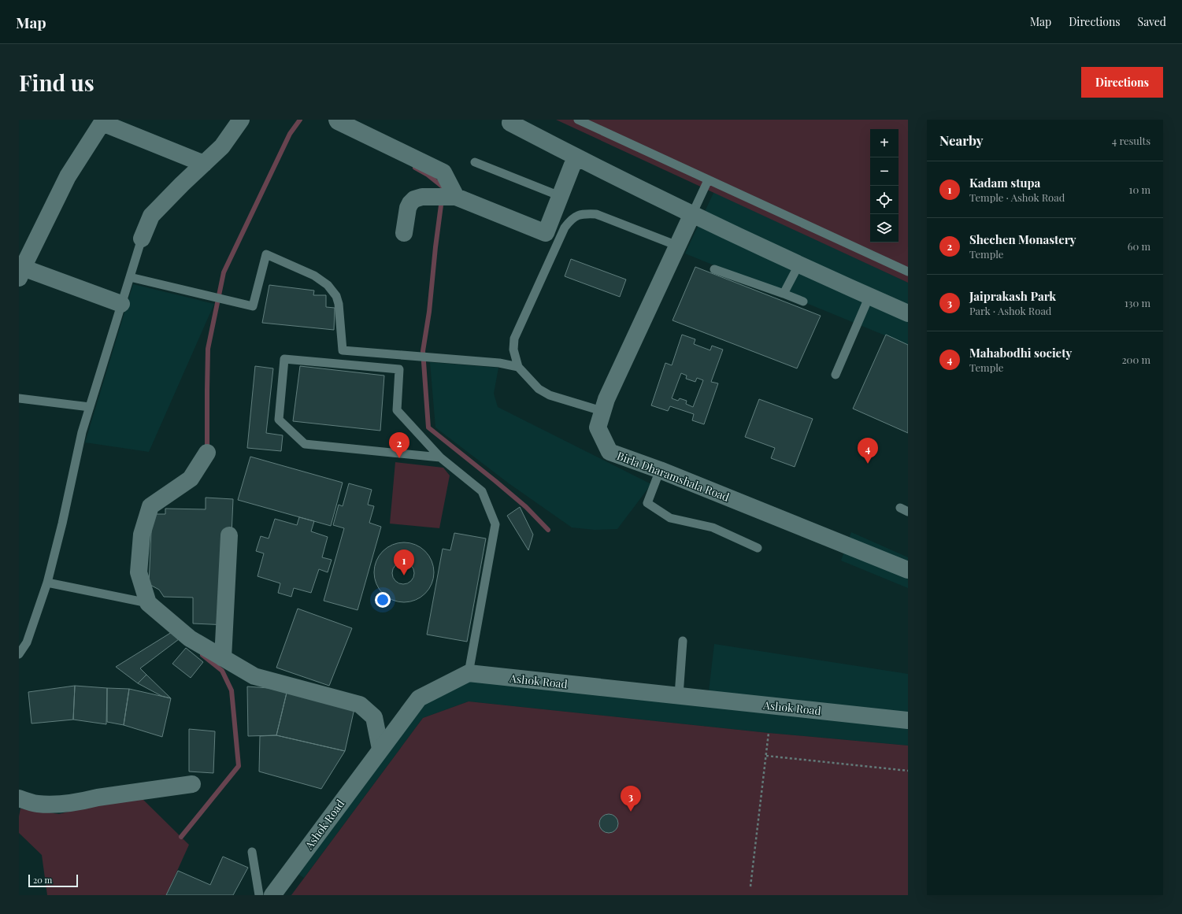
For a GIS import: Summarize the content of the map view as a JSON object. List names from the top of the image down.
{
  "streets": {
    "street": ["Birla Dharamshala Road", "Ashok Road"]
  },
  "scale_bar": "20 m",
  "page": {
    "header": "Map",
    "nav": ["Map", "Directions", "Saved"],
    "buttons": "Directions",
    "title": "Find us",
    "heading": ["Nearby", "4 results"],
    "map_buttons": ["+", "−"],
    "list": [
      {
        "mark": "1",
        "name": "Kadam stupa",
        "note": "Temple · Ashok Road",
        "value": "10 m"
      },
      {
        "mark": "2",
        "name": "Shechen Monastery",
        "note": "Temple",
        "value": "60 m"
      },
      {
        "mark": "3",
        "name": "Jaiprakash Park",
        "note": "Park · Ashok Road",
        "value": "130 m"
      },
      {
        "mark": "4",
        "name": "Mahabodhi society",
        "note": "Temple",
        "value": "200 m"
      }
    ],
    "pins": [
      "2",
      "4",
      "1",
      "3"
    ],
    "scale": "20 m"
  }
}
